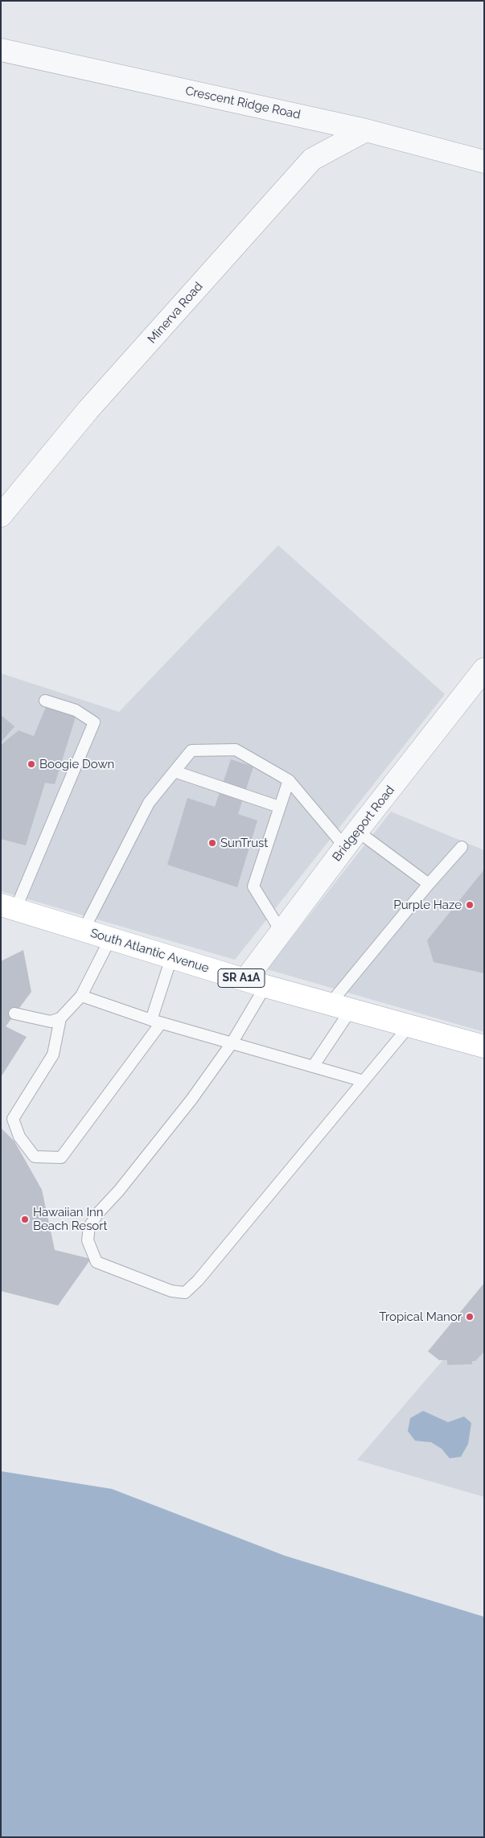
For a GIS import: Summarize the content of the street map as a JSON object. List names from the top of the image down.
{
  "streets": {
    "main road": ["South Atlantic Avenue", "SR A1A"],
    "street": ["Crescent Ridge Road", "Minerva Road", "Bridgeport Road"]
  },
  "crossings": [
    ["Crescent Ridge Road", "Minerva Road"],
    ["Bridgeport Road", "South Atlantic Avenue"]
  ],
  "places": [
    "Boogie Down",
    "SunTrust",
    "Purple Haze",
    "Hawaiian Inn Beach Resort",
    "Tropical Manor"
  ]
}
